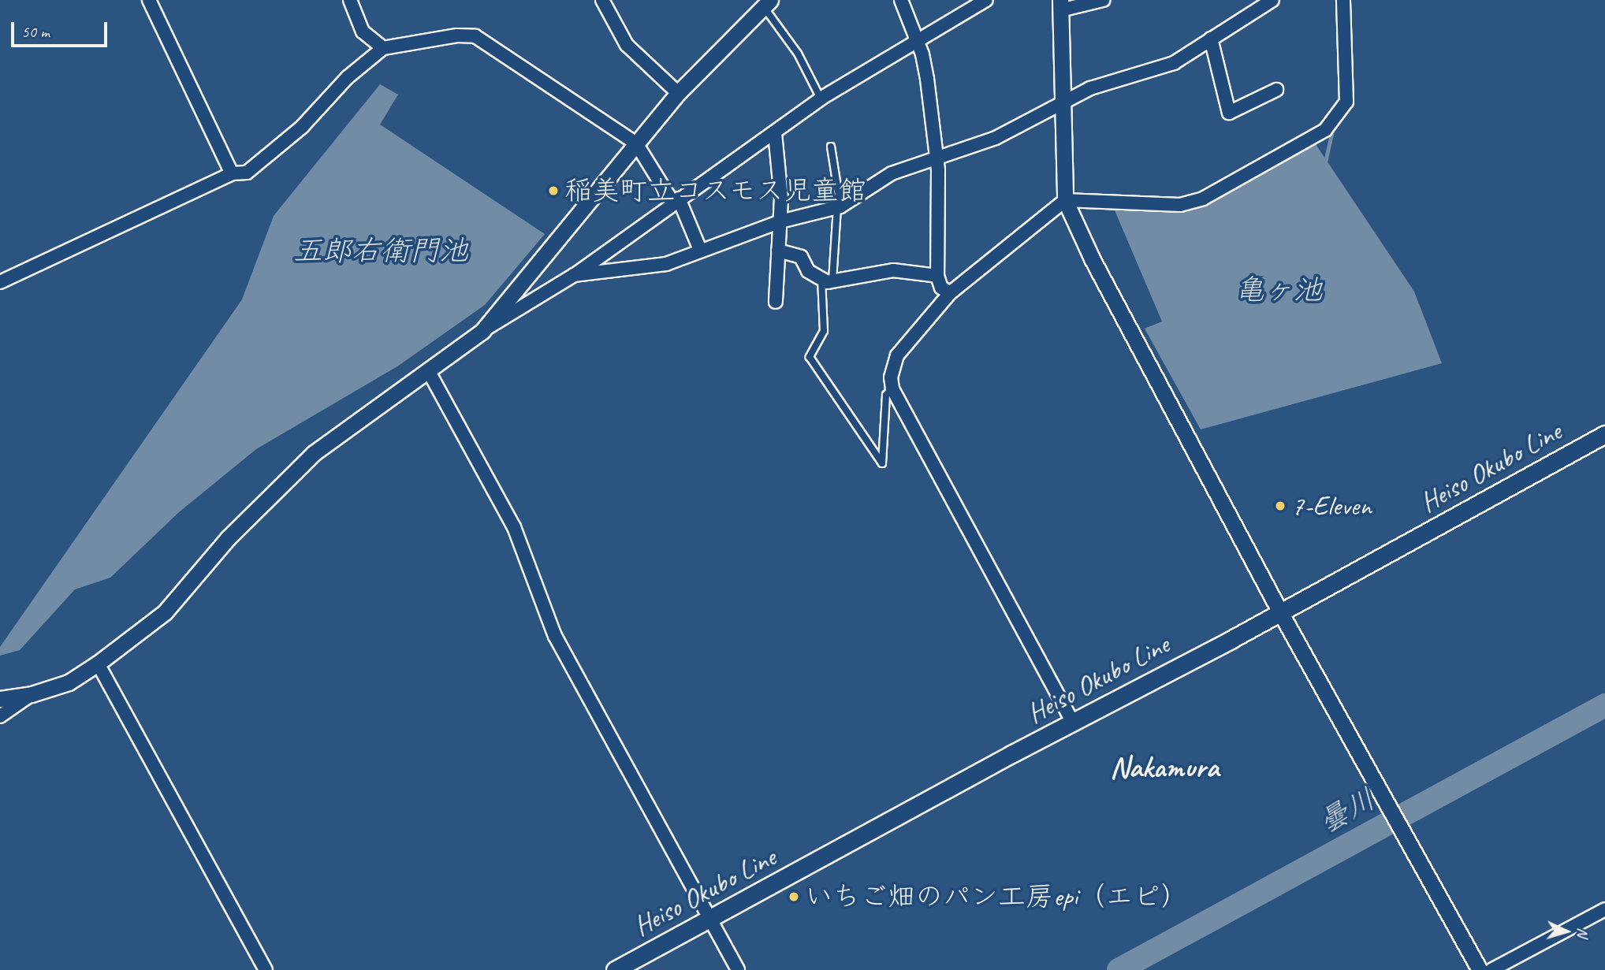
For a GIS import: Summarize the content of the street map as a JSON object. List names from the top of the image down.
{
  "streets": {
    "main road": ["Heiso Okubo Line"]
  },
  "districts": ["Nakamura"],
  "water": ["五郎右衛門池", "亀ヶ池", "曇川"],
  "places": ["稲美町立コスモス児童館", "7-Eleven", "いちご畑のパン工房epi（エピ）"],
  "scale_bar": "50 m",
  "north": "right"
}
